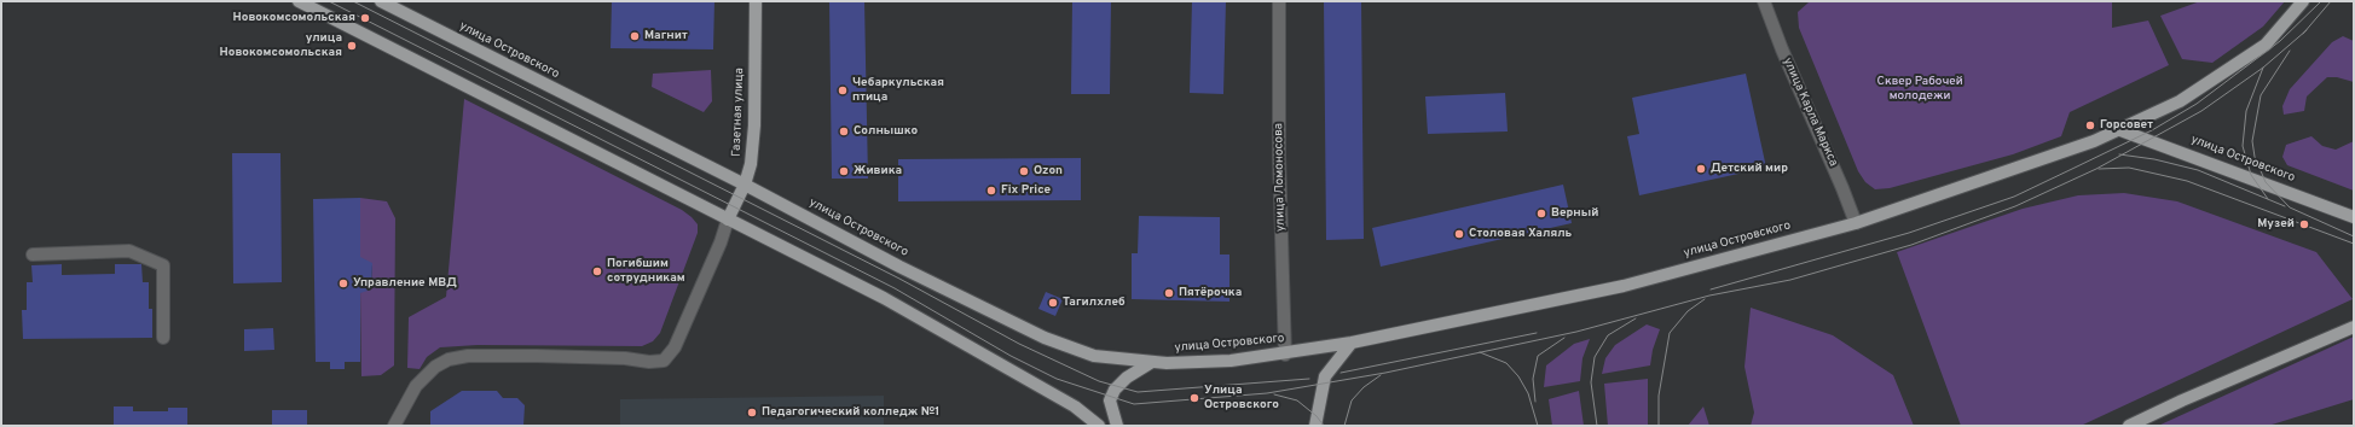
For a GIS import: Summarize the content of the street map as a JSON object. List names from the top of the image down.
{
  "streets": {
    "main road": ["улица Островского", "Газетная улица"],
    "street": ["улица Карла Маркса", "улица Ломоносова"]
  },
  "crossings": [
    ["улица Островского", "Газетная улица"],
    ["улица Островского", "улица Карла Маркса"],
    ["улица Островского", "улица Ломоносова"]
  ],
  "parks": ["Сквер Рабочей молодежи"],
  "places": [
    "Новокомсомольская",
    "Магнит",
    "улица Новокомсомольская",
    "Чебаркульская птица",
    "Горсовет",
    "Солнышко",
    "Детский мир",
    "Живика",
    "Ozon",
    "Fix Price",
    "Верный",
    "Музей",
    "Столовая Халяль",
    "Погибшим сотрудникам",
    "Управление МВД",
    "Пятёрочка",
    "Тагилхлеб",
    "Улица Островского",
    "Педагогический колледж №1"
  ]
}
